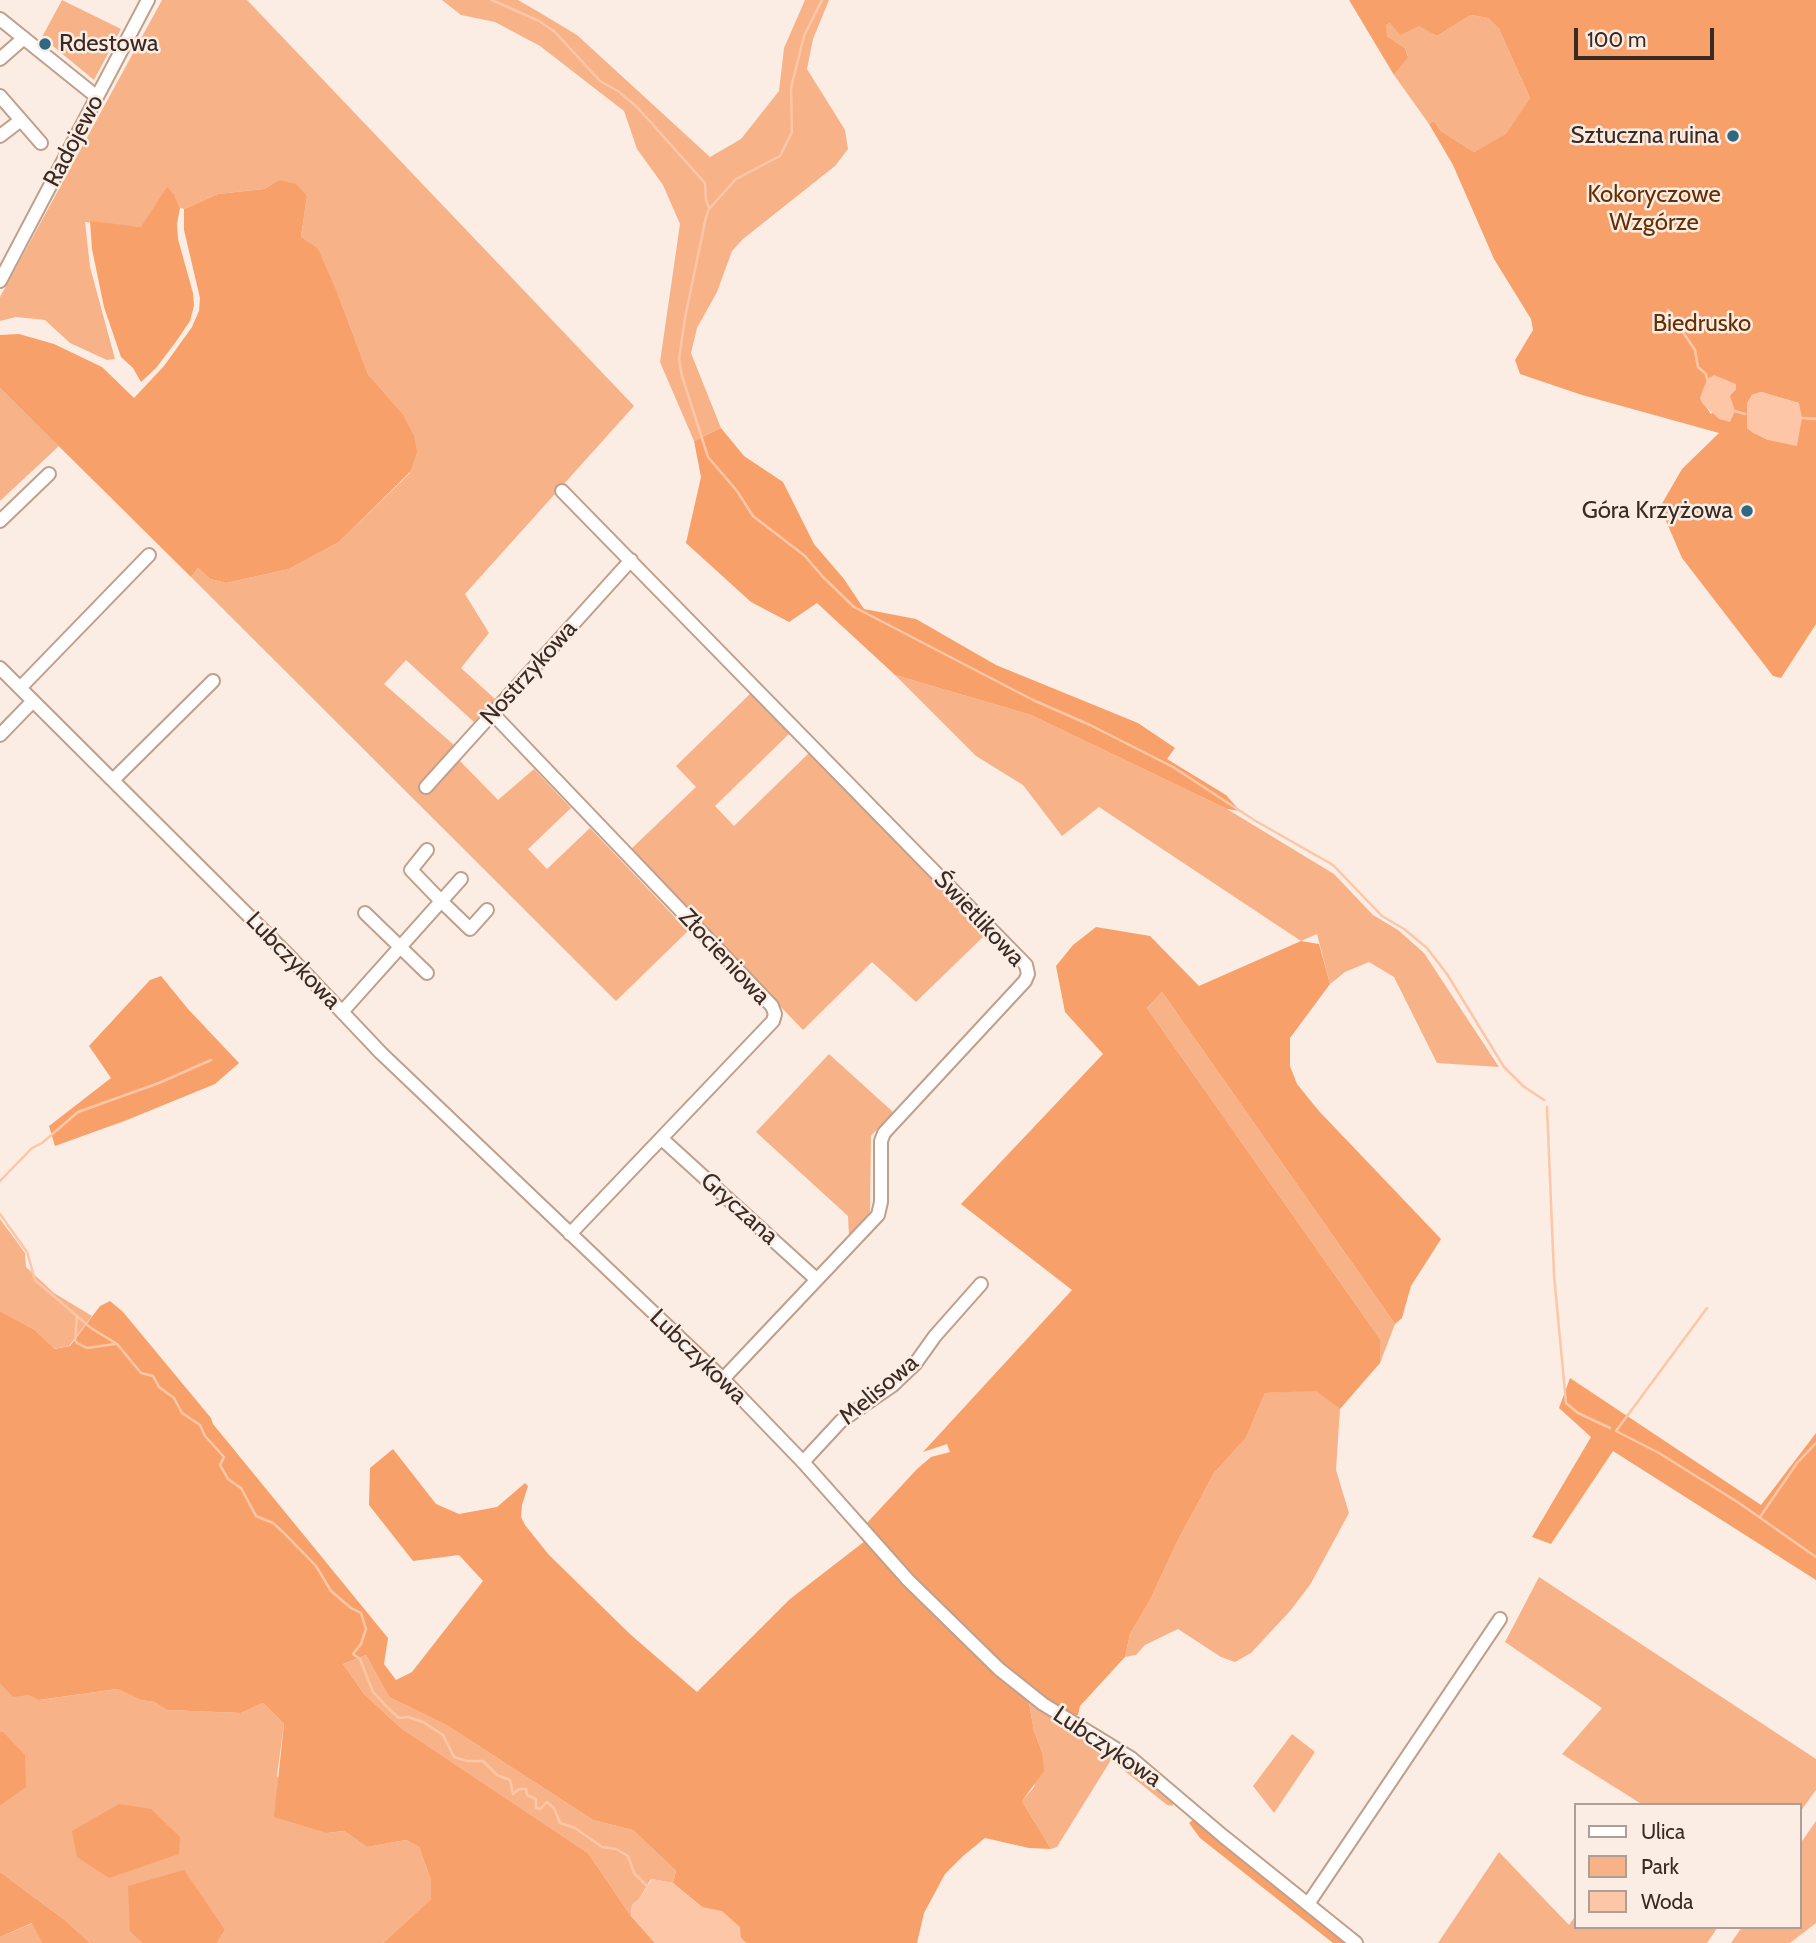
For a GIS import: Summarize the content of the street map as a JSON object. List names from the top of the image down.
{
  "streets": {
    "street": [
      "Radojewo",
      "Nostrzykowa",
      "Świetlikowa",
      "Złocieniowa",
      "Lubczykowa",
      "Gryczana",
      "Melisowa"
    ]
  },
  "crossings": [
    ["Nostrzykowa", "Świetlikowa"],
    ["Nostrzykowa", "Złocieniowa"],
    ["Świetlikowa", "Lubczykowa"],
    ["Świetlikowa", "Gryczana"],
    ["Złocieniowa", "Lubczykowa"],
    ["Złocieniowa", "Gryczana"],
    ["Lubczykowa", "Melisowa"]
  ],
  "parks": ["Kokoryczowe Wzgórze", "Biedrusko"],
  "places": ["Rdestowa", "Sztuczna ruina", "Góra Krzyżowa"],
  "legend": ["Ulica", "Park", "Woda"],
  "scale_bar": "100 m"
}
